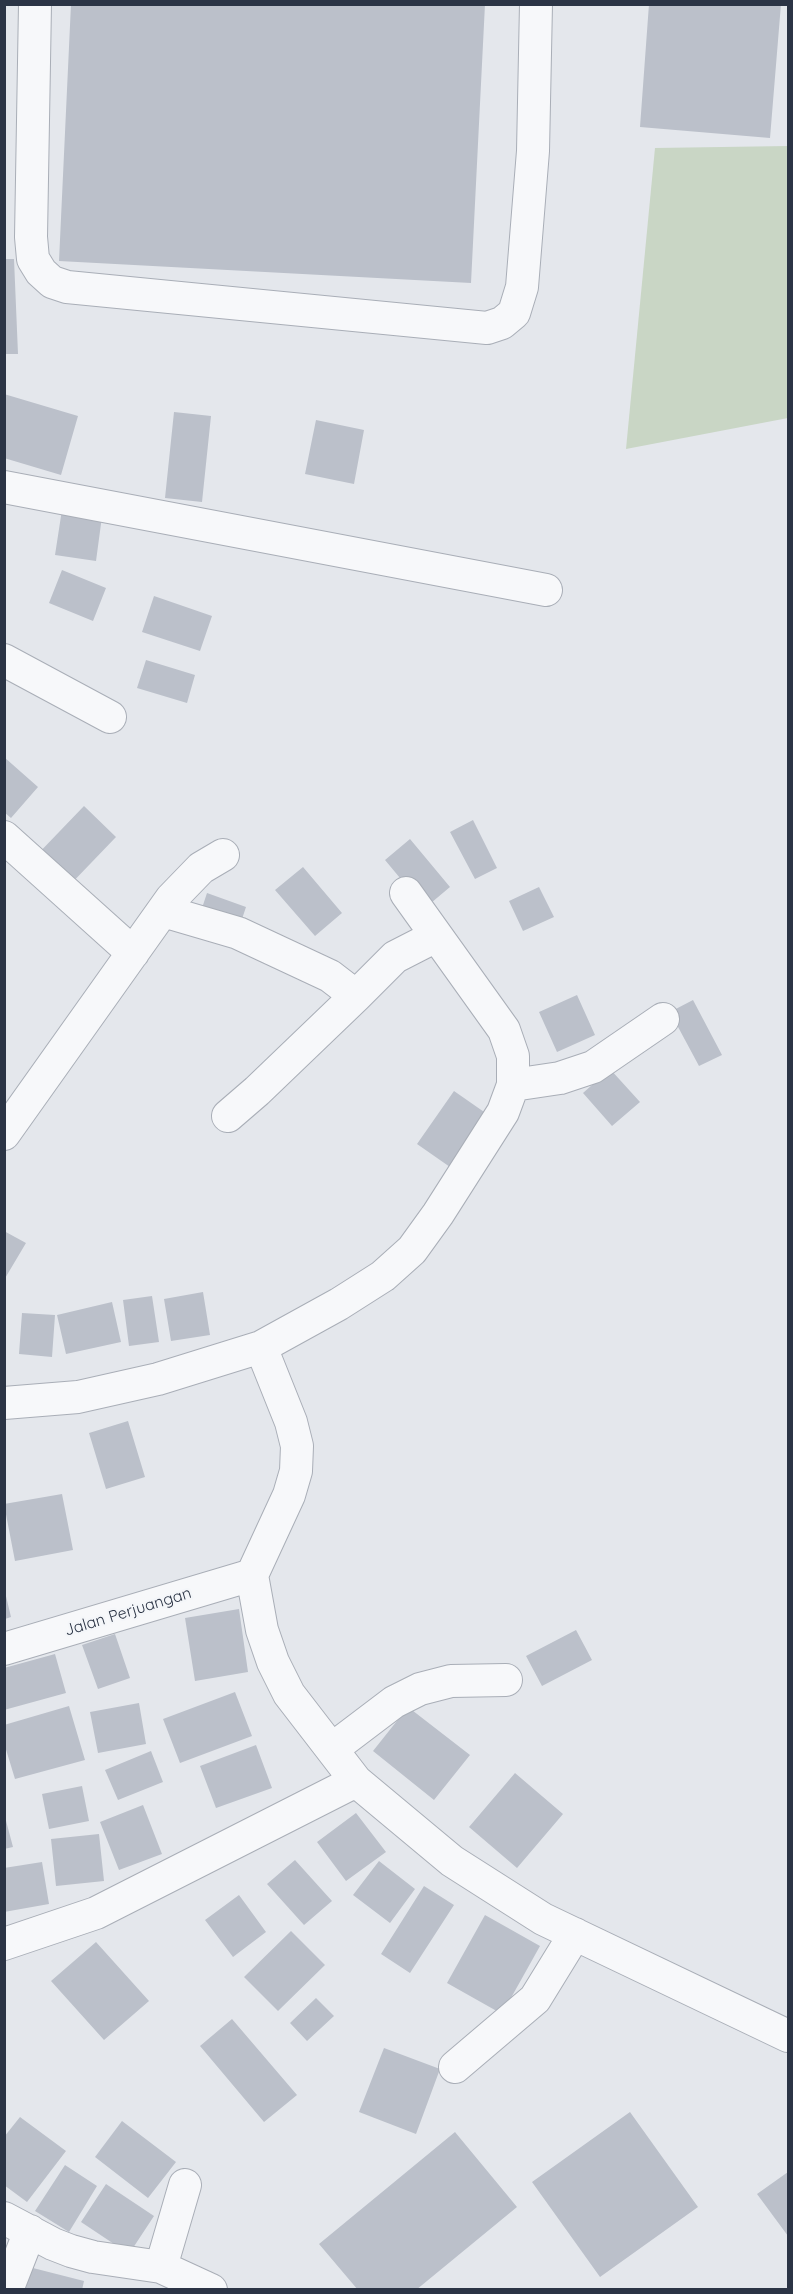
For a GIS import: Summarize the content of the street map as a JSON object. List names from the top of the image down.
{
  "streets": {
    "street": ["Jalan Perjuangan"]
  }
}
